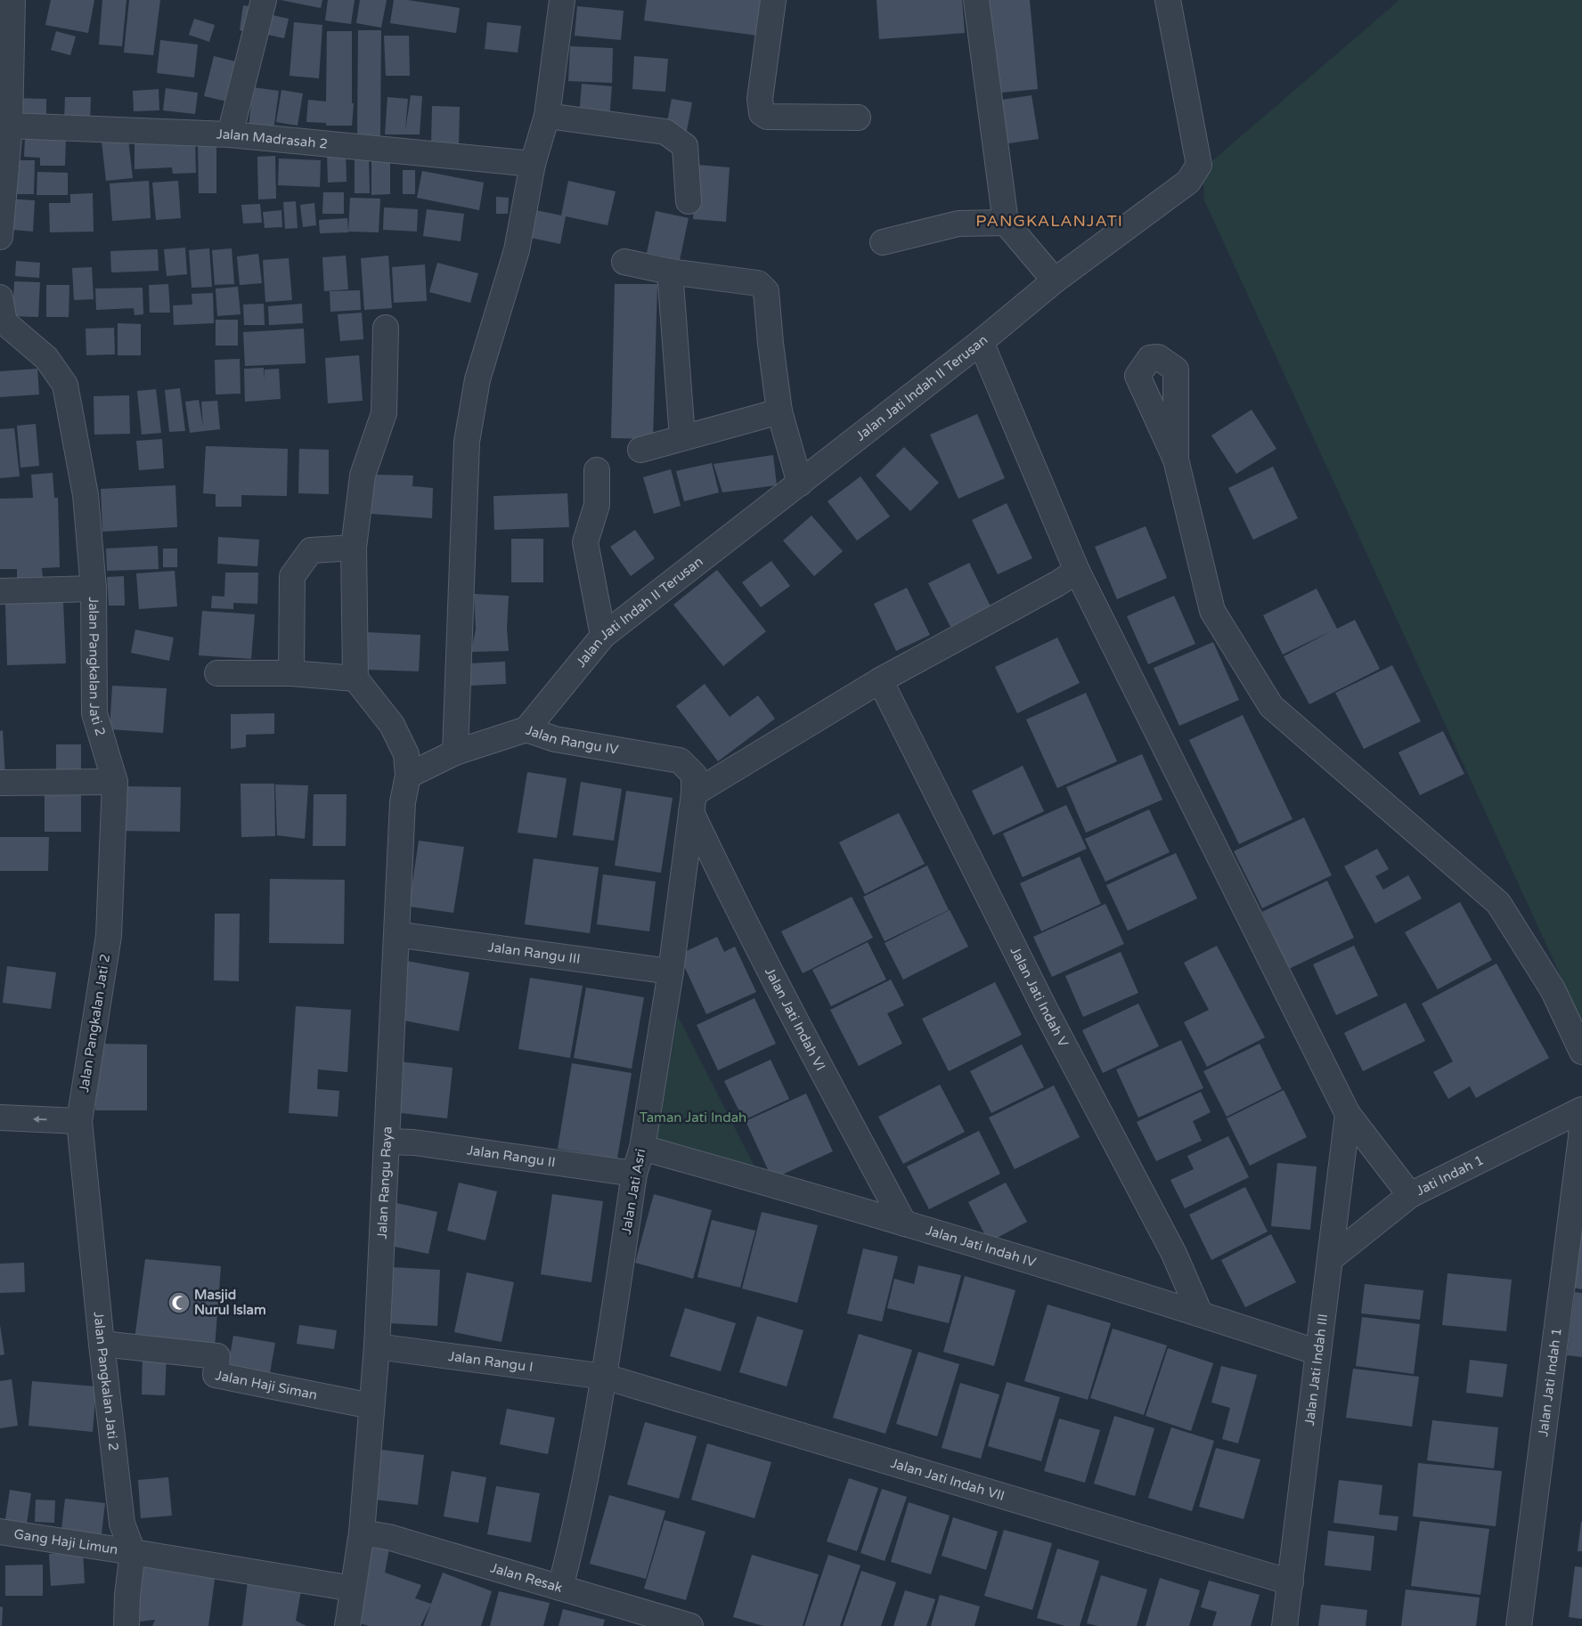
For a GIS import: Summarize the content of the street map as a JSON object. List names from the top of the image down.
{
  "streets": {
    "street": [
      "Jalan Madrasah 2",
      "Jalan Jati Indah II Terusan",
      "Jalan Pangkalan Jati 2",
      "Jalan Rangu IV",
      "Jalan Rangu III",
      "Jalan Jati Indah V",
      "Jalan Jati Indah VI",
      "Jalan Rangu II",
      "Jati Indah 1",
      "Jalan Rangu Raya",
      "Jalan Jati Asri",
      "Jalan Jati Indah IV",
      "Jalan Rangu I",
      "Jalan Jati Indah III",
      "Jalan Jati Indah 1",
      "Jalan Haji Siman",
      "Jalan Jati Indah VII",
      "Gang Haji Limun",
      "Jalan Resak"
    ]
  },
  "crossings": [
    ["Jalan Jati Indah II Terusan", "Jalan Rangu IV"],
    ["Jalan Pangkalan Jati 2", "Jalan Haji Siman"],
    ["Jalan Pangkalan Jati 2", "Gang Haji Limun"],
    ["Jalan Rangu IV", "Jalan Jati Indah VI"],
    ["Jalan Rangu IV", "Jalan Rangu Raya"],
    ["Jalan Rangu IV", "Jalan Jati Asri"],
    ["Jalan Rangu III", "Jalan Rangu Raya"],
    ["Jalan Rangu III", "Jalan Jati Asri"],
    ["Jalan Jati Indah V", "Jalan Jati Indah IV"],
    ["Jalan Jati Indah VI", "Jalan Jati Asri"],
    ["Jalan Jati Indah VI", "Jalan Jati Indah IV"],
    ["Jalan Rangu II", "Jalan Rangu Raya"],
    ["Jalan Rangu II", "Jalan Jati Asri"],
    ["Jati Indah 1", "Jalan Jati Indah III"],
    ["Jalan Rangu Raya", "Jalan Rangu I"],
    ["Jalan Rangu Raya", "Jalan Haji Siman"],
    ["Jalan Rangu Raya", "Jalan Resak"],
    ["Jalan Jati Asri", "Jalan Jati Indah IV"],
    ["Jalan Jati Asri", "Jalan Rangu I"],
    ["Jalan Jati Asri", "Jalan Jati Indah VII"],
    ["Jalan Jati Asri", "Jalan Resak"],
    ["Jalan Jati Indah IV", "Jalan Jati Indah III"],
    ["Jalan Rangu I", "Jalan Jati Indah VII"],
    ["Jalan Jati Indah III", "Jalan Jati Indah VII"]
  ],
  "districts": ["PANGKALANJATI"],
  "parks": ["Taman Jati Indah"],
  "places": {
    "mosque": ["Masjid Nurul Islam"]
  }
}
